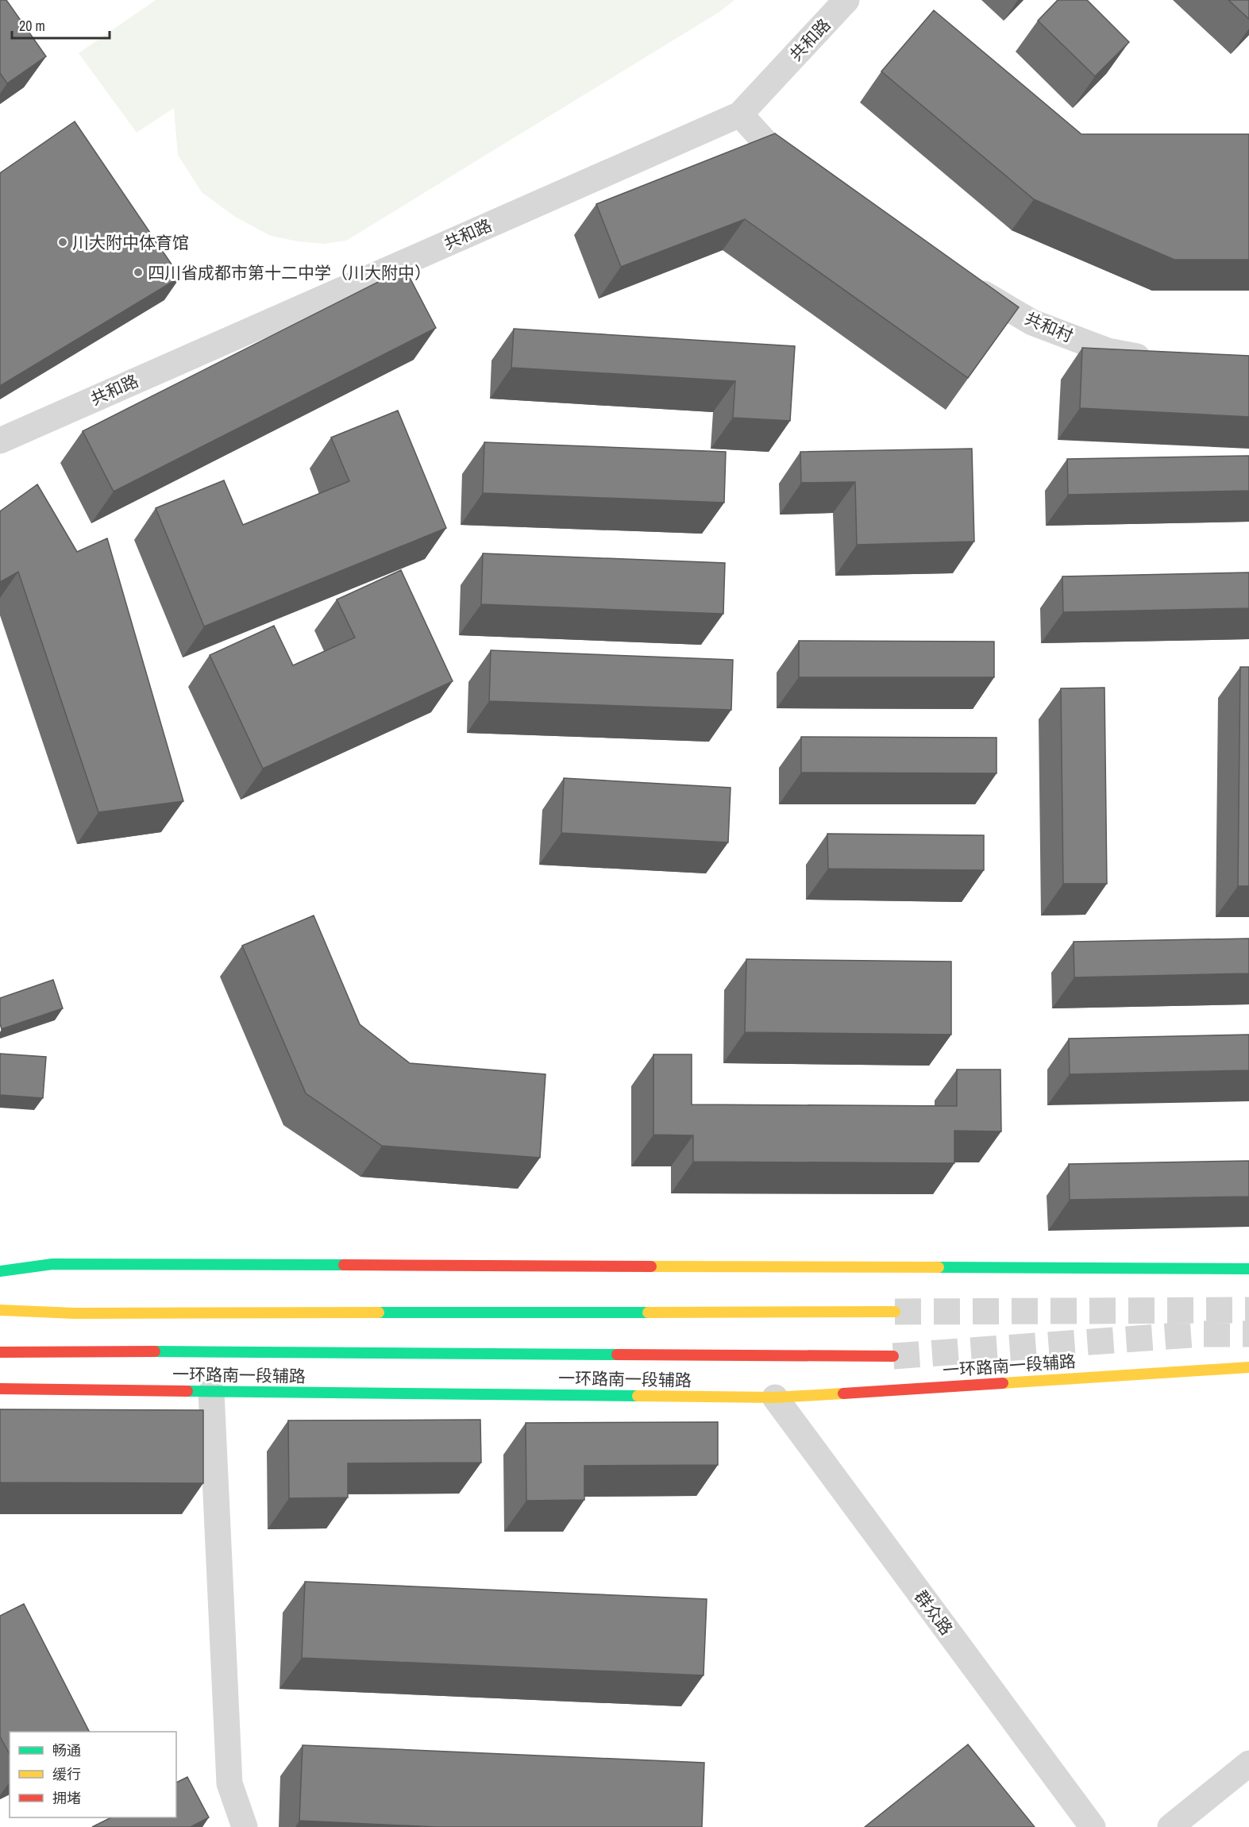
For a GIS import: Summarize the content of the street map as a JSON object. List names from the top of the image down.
{
  "streets": {
    "main road": ["一环路南一段辅路"],
    "street": ["共和路", "共和村", "群众路"]
  },
  "crossings": [
    ["一环路南一段辅路", "群众路"]
  ],
  "places": ["川大附中体育馆", "四川省成都市第十二中学（川大附中）"],
  "legend": ["畅通", "缓行", "拥堵"],
  "scale_bar": "20 m"
}
